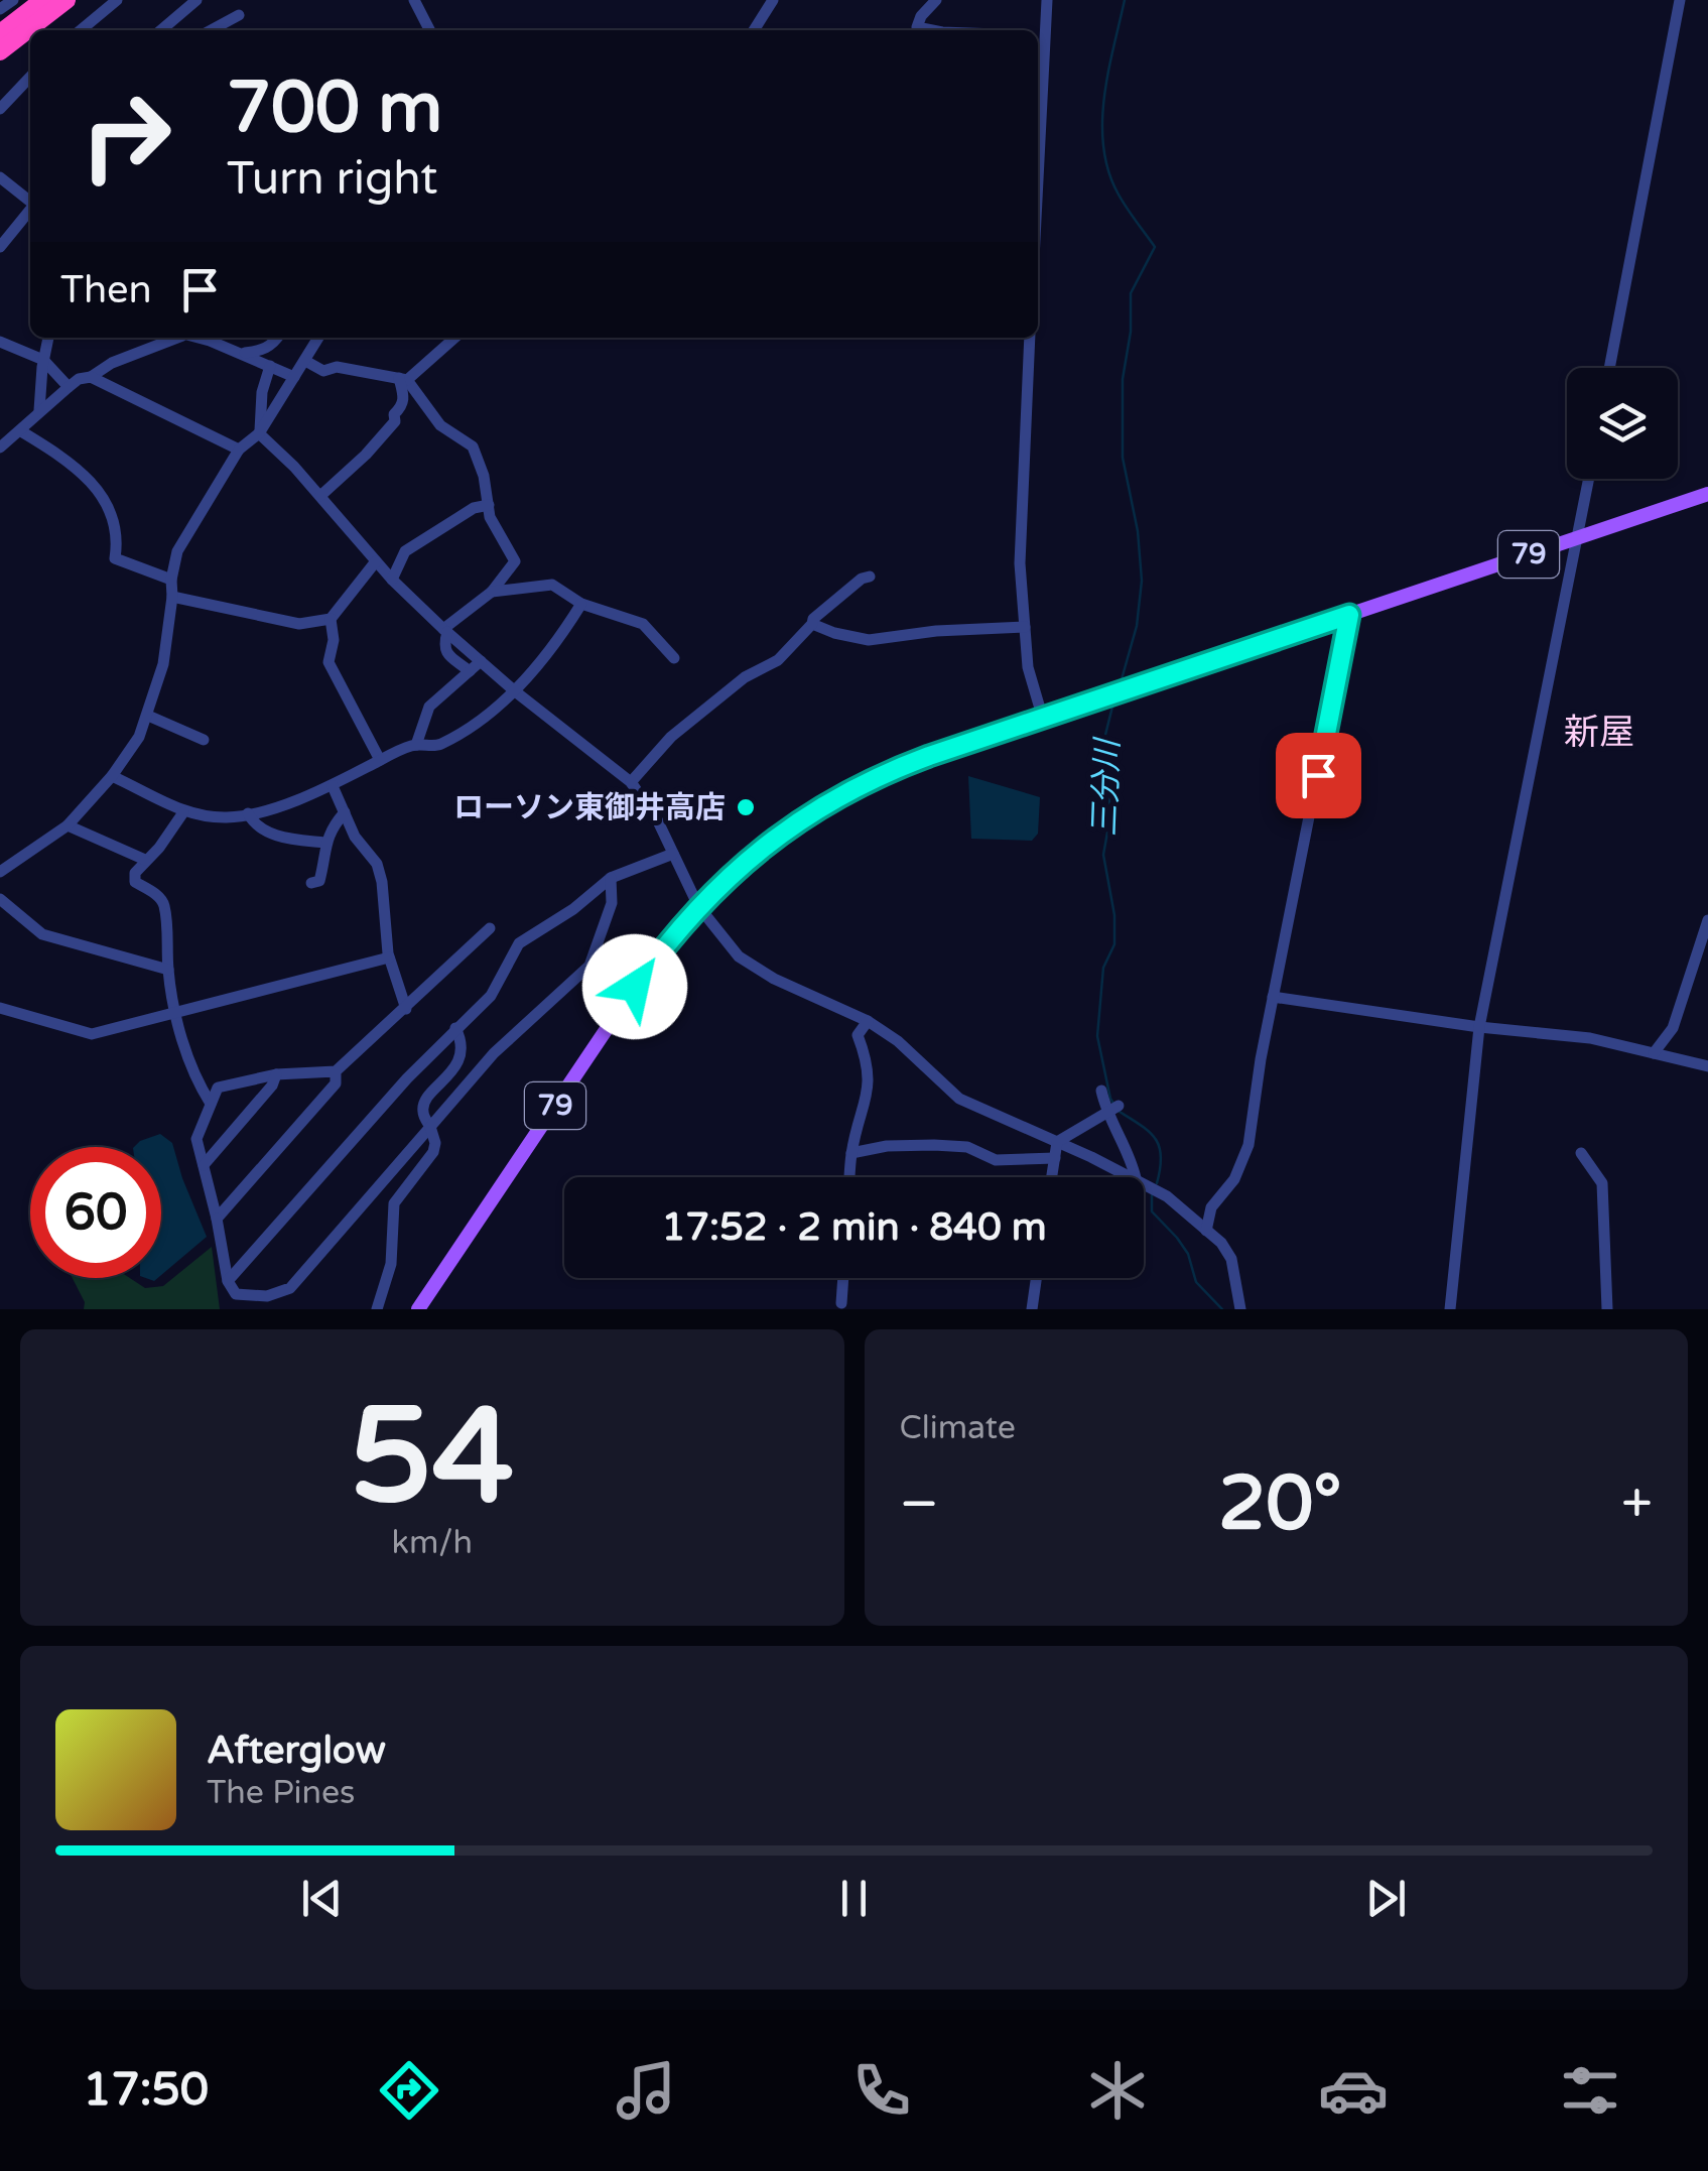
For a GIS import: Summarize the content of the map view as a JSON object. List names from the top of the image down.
{
  "streets": {
    "main road": ["79"]
  },
  "districts": ["新屋"],
  "water": ["三分川"],
  "places": ["ローソン東御井高店"],
  "page": {
    "turn": ["700 m", "Turn right"],
    "then": "Then",
    "limit": "60",
    "trip": "17:52 · 2 min · 840 m",
    "tile": [
      ["54", "km/h"],
      "Climate"
    ],
    "heat": ["−", "20°", "+"],
    "song": ["Afterglow", "The Pines"],
    "tabs": "17:50"
  }
}
